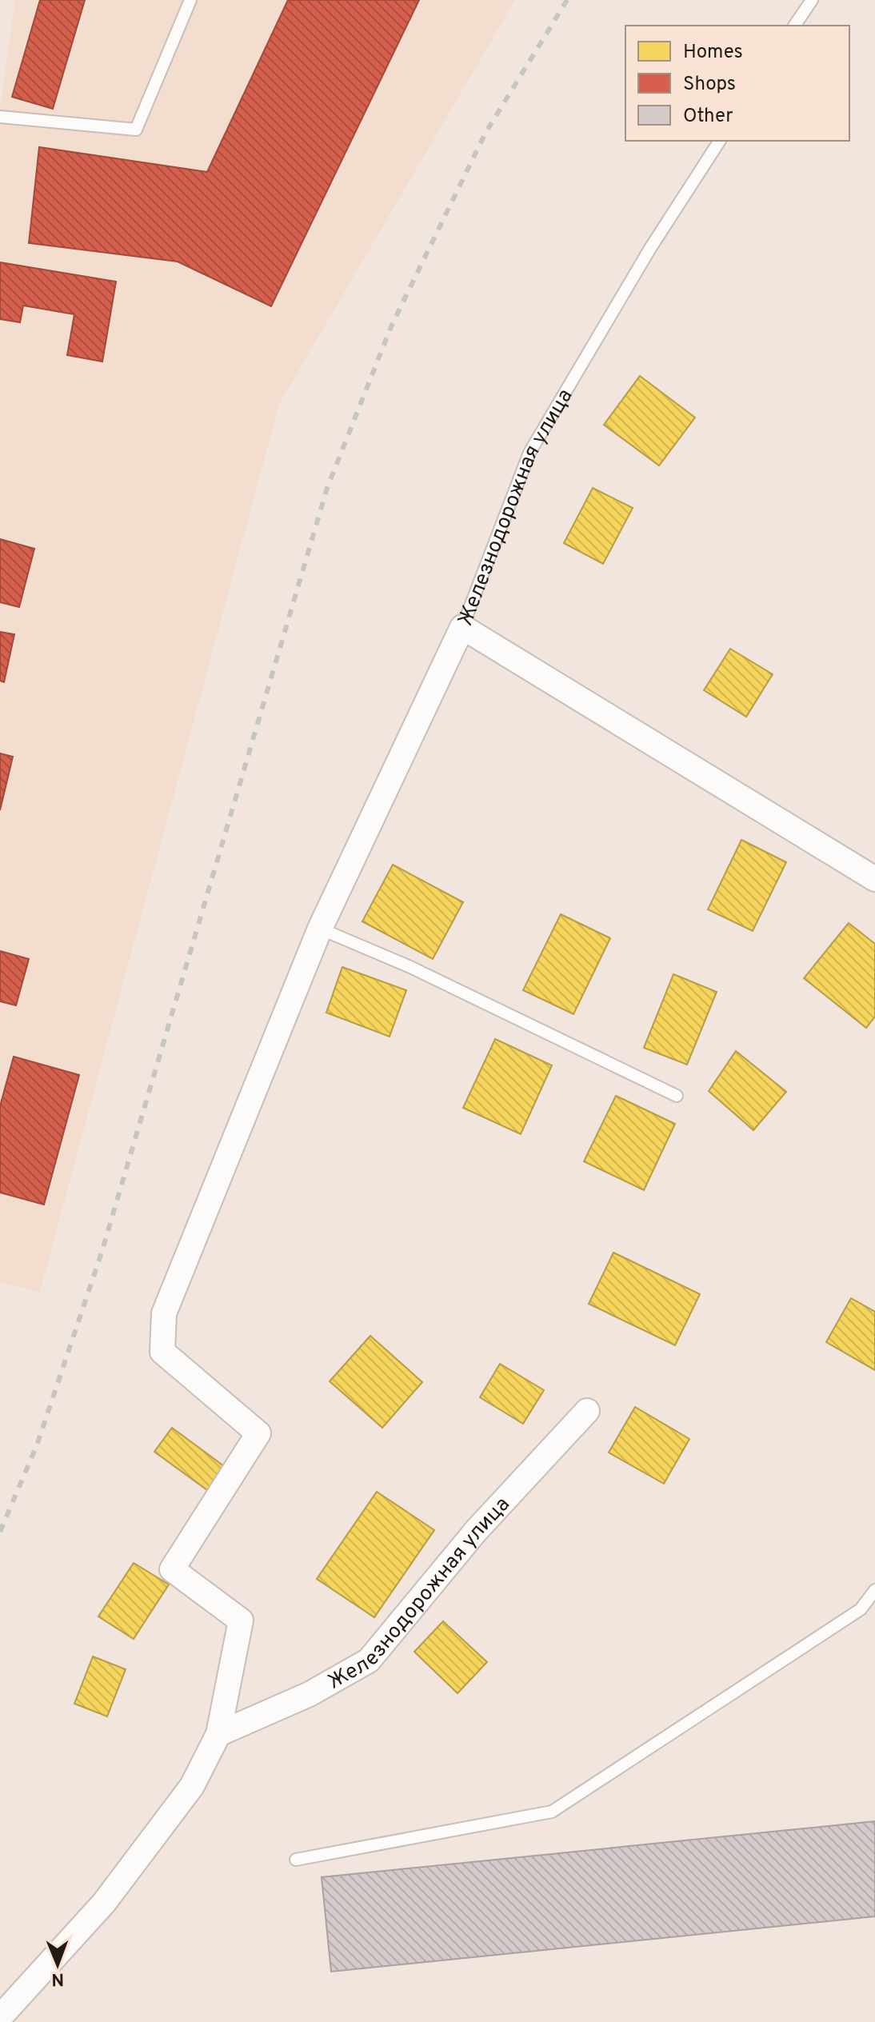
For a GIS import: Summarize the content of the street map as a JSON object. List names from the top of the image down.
{
  "streets": {
    "street": ["Железнодорожная улица"]
  },
  "legend": ["Homes", "Shops", "Other"],
  "north": "bottom"
}
